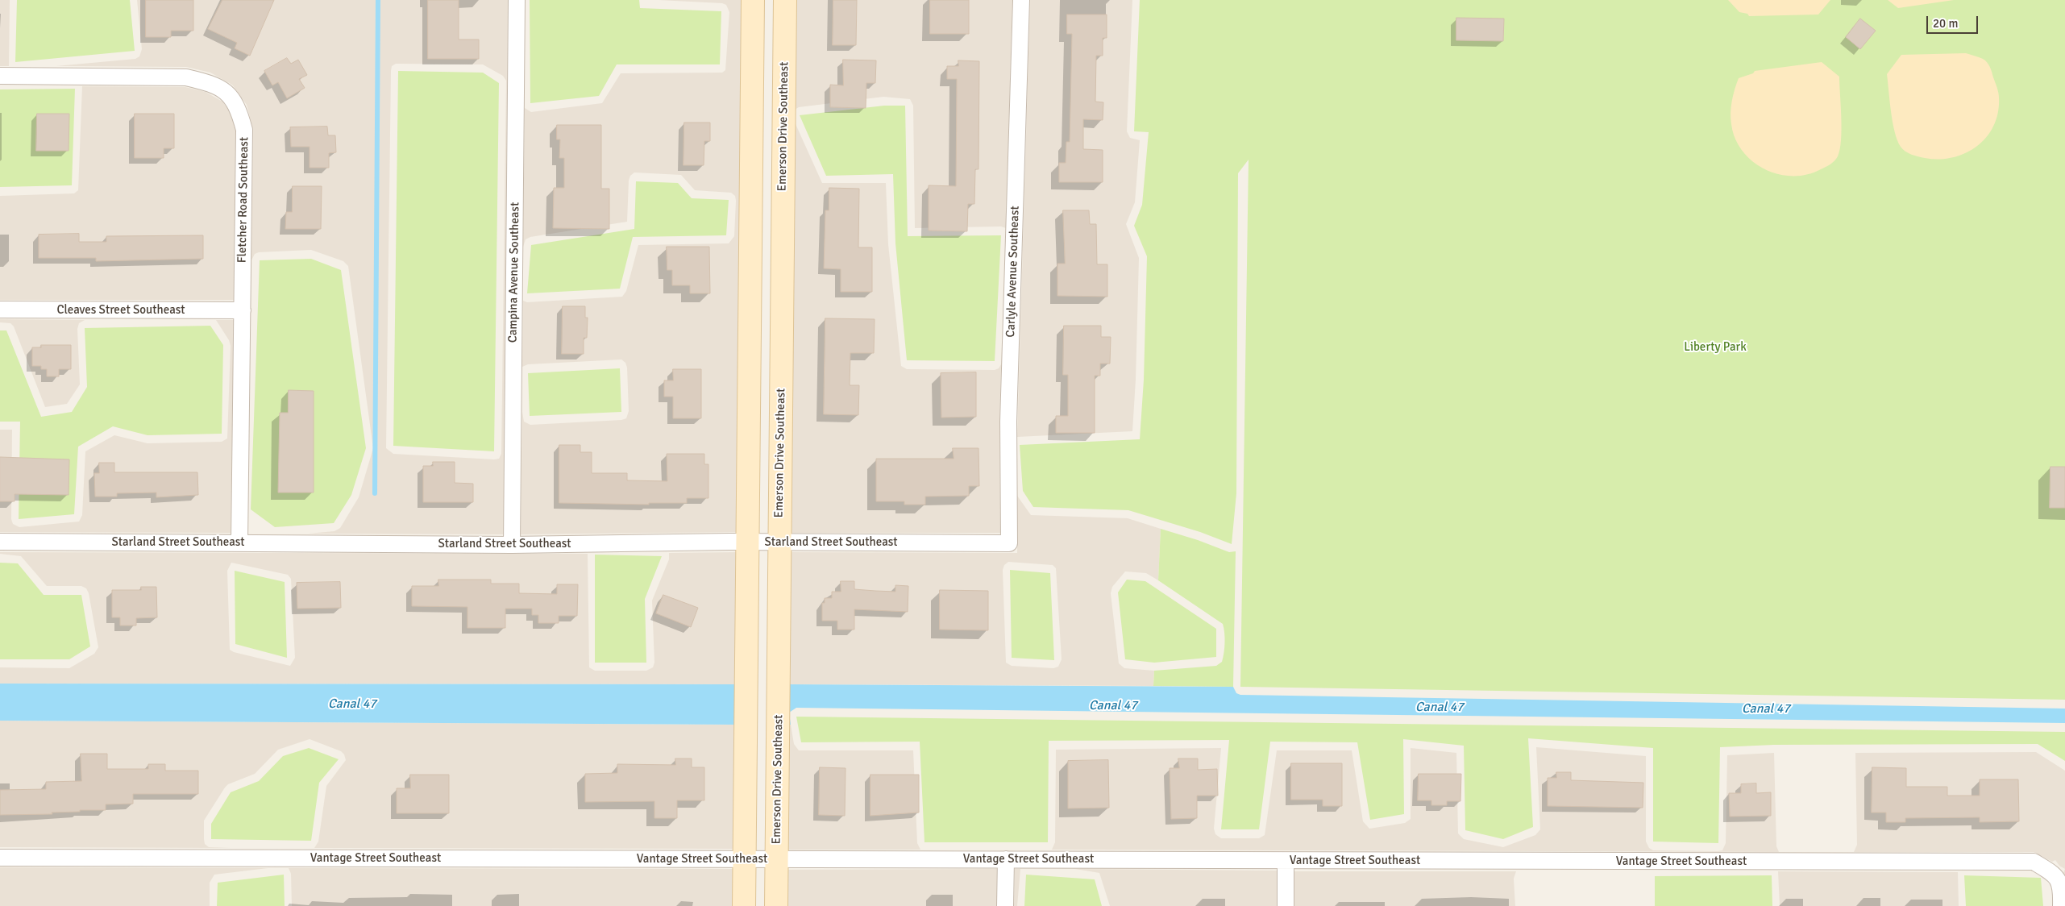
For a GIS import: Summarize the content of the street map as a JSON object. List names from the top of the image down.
{
  "streets": {
    "street": [
      "Emerson Drive Southeast",
      "Fletcher Road Southeast",
      "Carlyle Avenue Southeast",
      "Campina Avenue Southeast",
      "Cleaves Street Southeast",
      "Starland Street Southeast",
      "Vantage Street Southeast"
    ]
  },
  "crossings": [
    ["Emerson Drive Southeast", "Starland Street Southeast"],
    ["Emerson Drive Southeast", "Vantage Street Southeast"],
    ["Fletcher Road Southeast", "Cleaves Street Southeast"],
    ["Fletcher Road Southeast", "Starland Street Southeast"],
    ["Carlyle Avenue Southeast", "Starland Street Southeast"],
    ["Campina Avenue Southeast", "Starland Street Southeast"]
  ],
  "water": ["Canal 47"],
  "parks": ["Liberty Park"],
  "scale_bar": "20 m"
}
